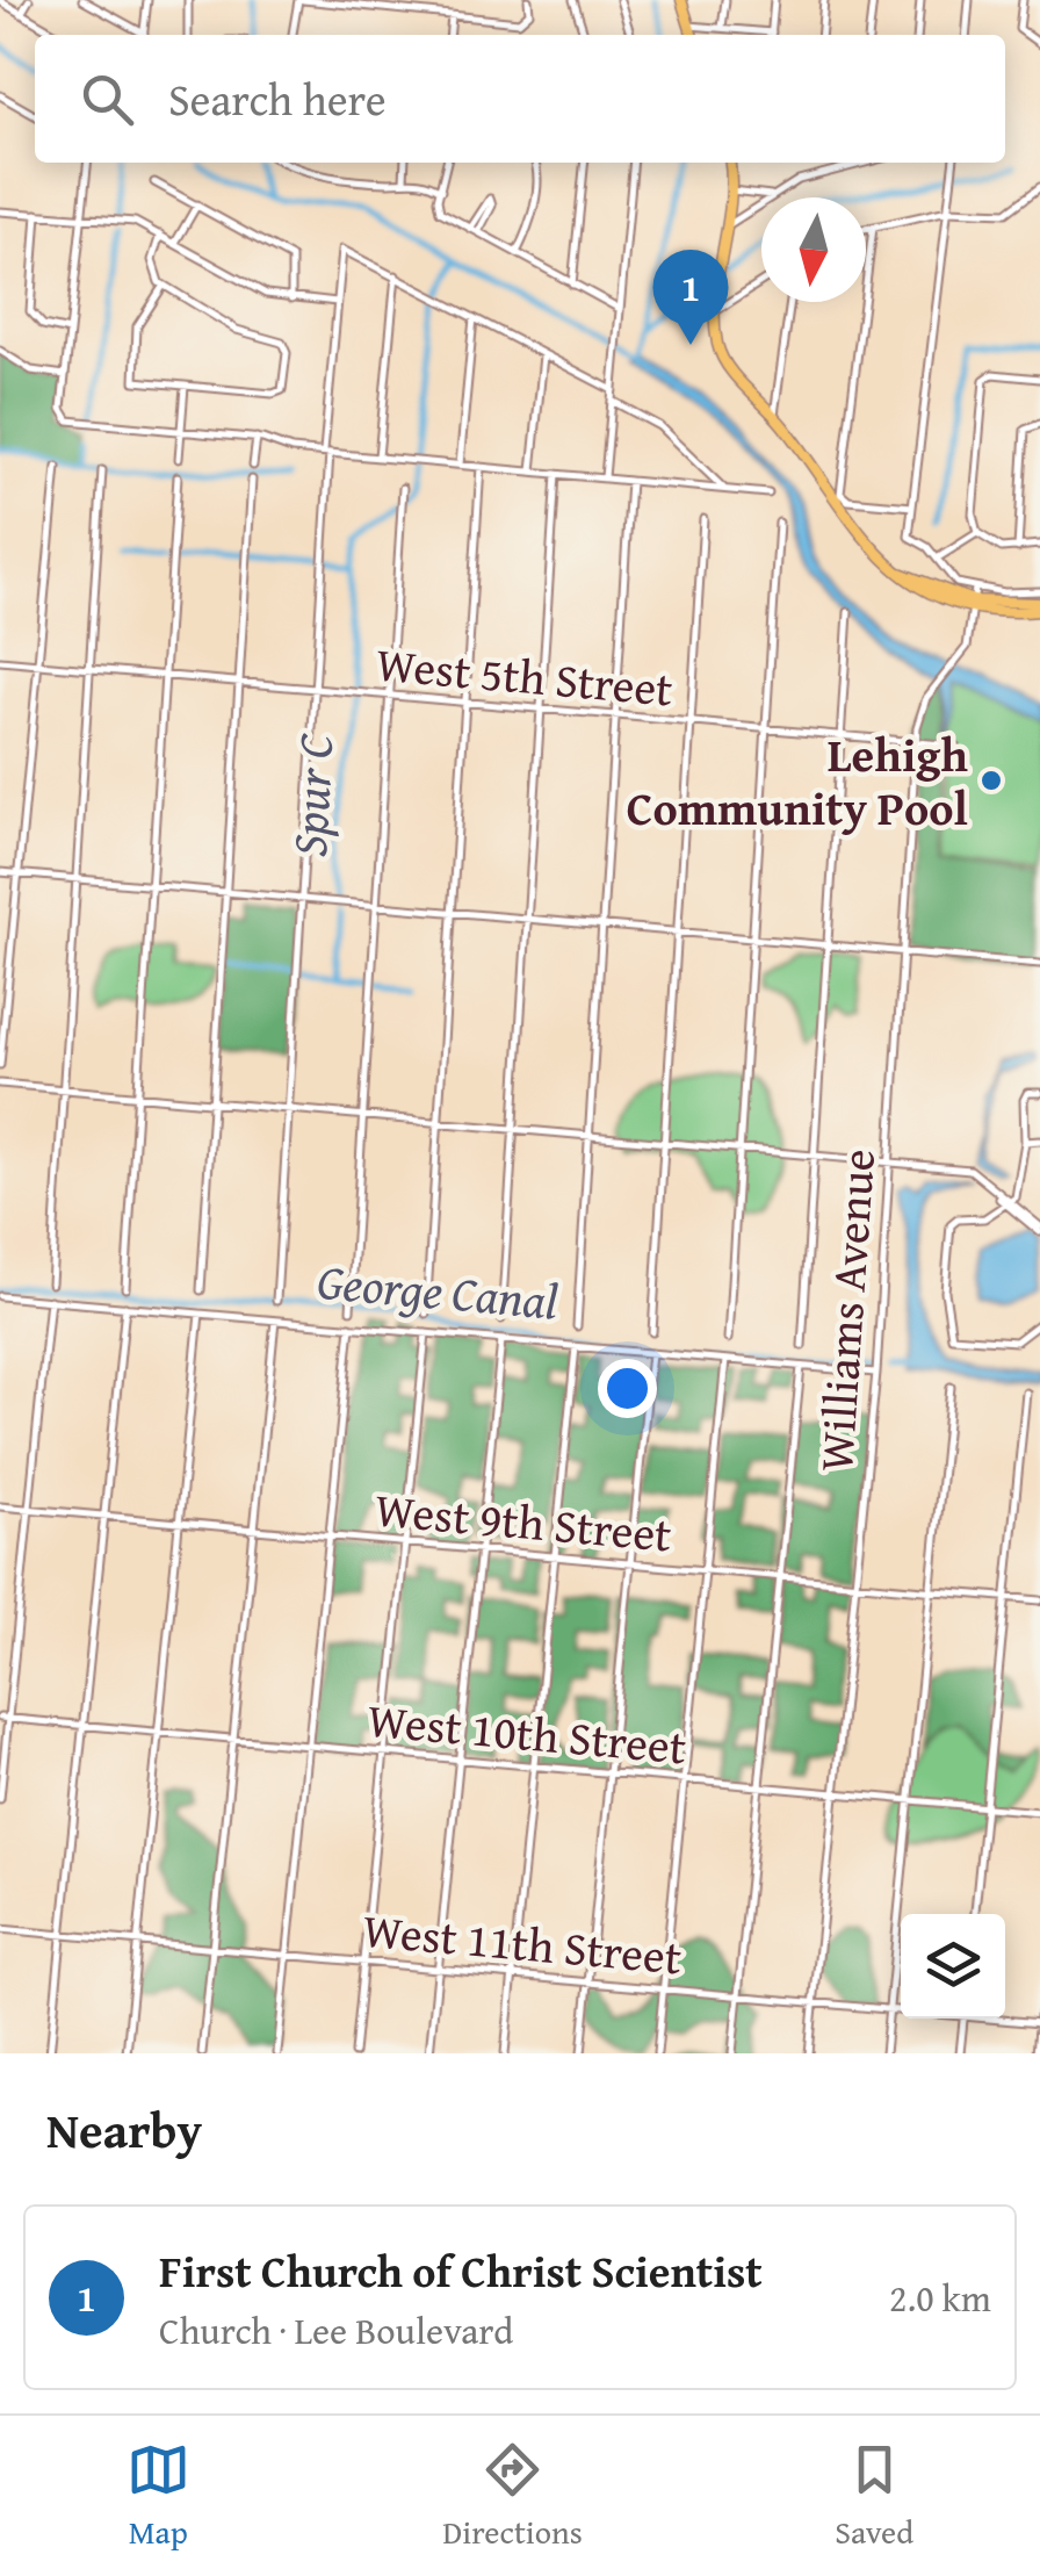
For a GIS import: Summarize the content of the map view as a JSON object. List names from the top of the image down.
{
  "streets": {
    "street": [
      "West 5th Street",
      "Williams Avenue",
      "West 9th Street",
      "West 10th Street",
      "West 11th Street"
    ]
  },
  "crossings": [
    ["West 5th Street", "Williams Avenue"],
    ["Williams Avenue", "West 9th Street"],
    ["Williams Avenue", "West 10th Street"],
    ["Williams Avenue", "West 11th Street"]
  ],
  "water": ["Spur C", "George Canal"],
  "places": ["Lehigh Community Pool"],
  "north": "bottom",
  "page": {
    "search": "Search here",
    "pins": "1",
    "heading": "Nearby",
    "list": [
      {
        "mark": "1",
        "name": "First Church of Christ Scientist",
        "note": "Church · Lee Boulevard",
        "value": "2.0 km"
      }
    ],
    "nav": ["Map", "Directions", "Saved"]
  }
}
